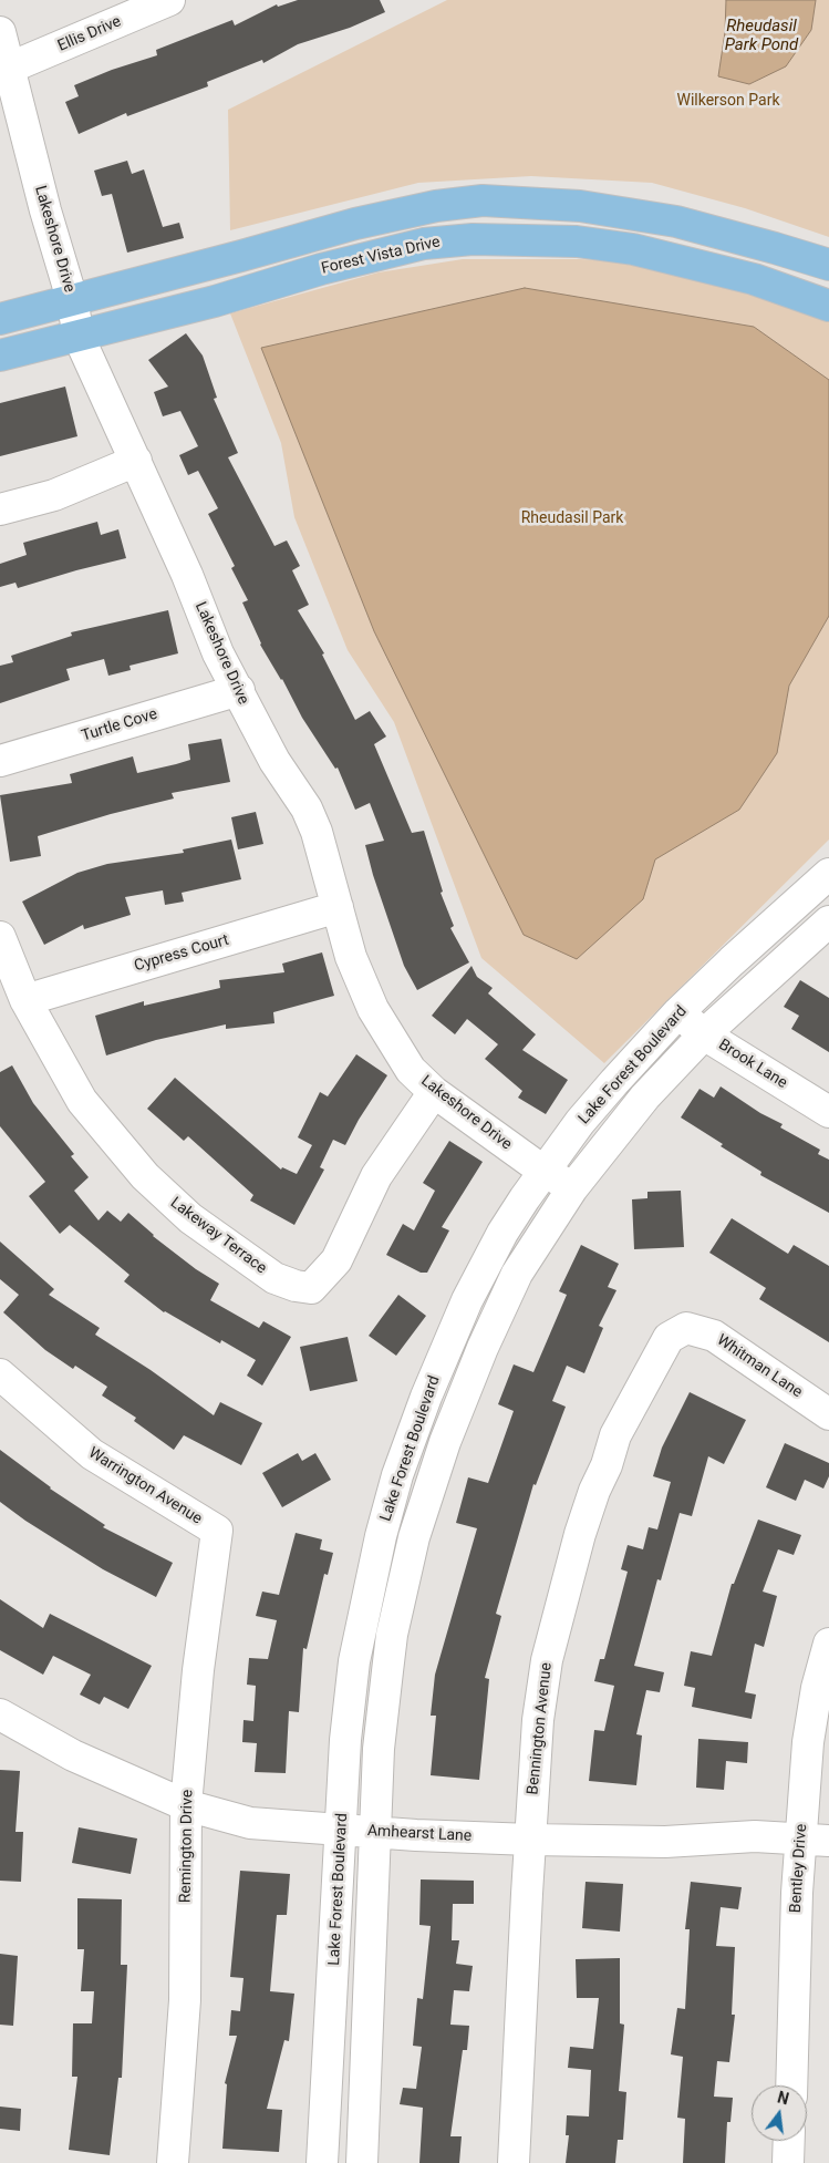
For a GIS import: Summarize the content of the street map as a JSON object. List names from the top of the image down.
{
  "streets": {
    "main road": ["Forest Vista Drive"],
    "street": [
      "Ellis Drive",
      "Lakeshore Drive",
      "Turtle Cove",
      "Cypress Court",
      "Brook Lane",
      "Lake Forest Boulevard",
      "Lakeway Terrace",
      "Whitman Lane",
      "Warrington Avenue",
      "Bennington Avenue",
      "Amhearst Lane",
      "Remington Drive",
      "Bentley Drive"
    ]
  },
  "crossings": [
    ["Ellis Drive", "Lakeshore Drive"],
    ["Lakeshore Drive", "Forest Vista Drive"],
    ["Lakeshore Drive", "Turtle Cove"],
    ["Lakeshore Drive", "Cypress Court"],
    ["Lakeshore Drive", "Lake Forest Boulevard"],
    ["Lakeshore Drive", "Lakeway Terrace"],
    ["Cypress Court", "Lakeway Terrace"],
    ["Brook Lane", "Lake Forest Boulevard"],
    ["Lake Forest Boulevard", "Amhearst Lane"],
    ["Whitman Lane", "Bennington Avenue"],
    ["Warrington Avenue", "Remington Drive"],
    ["Bennington Avenue", "Amhearst Lane"],
    ["Amhearst Lane", "Remington Drive"],
    ["Amhearst Lane", "Bentley Drive"]
  ],
  "water": ["Rheudasil Park Pond"],
  "parks": ["Wilkerson Park", "Rheudasil Park"],
  "north": "top"
}
